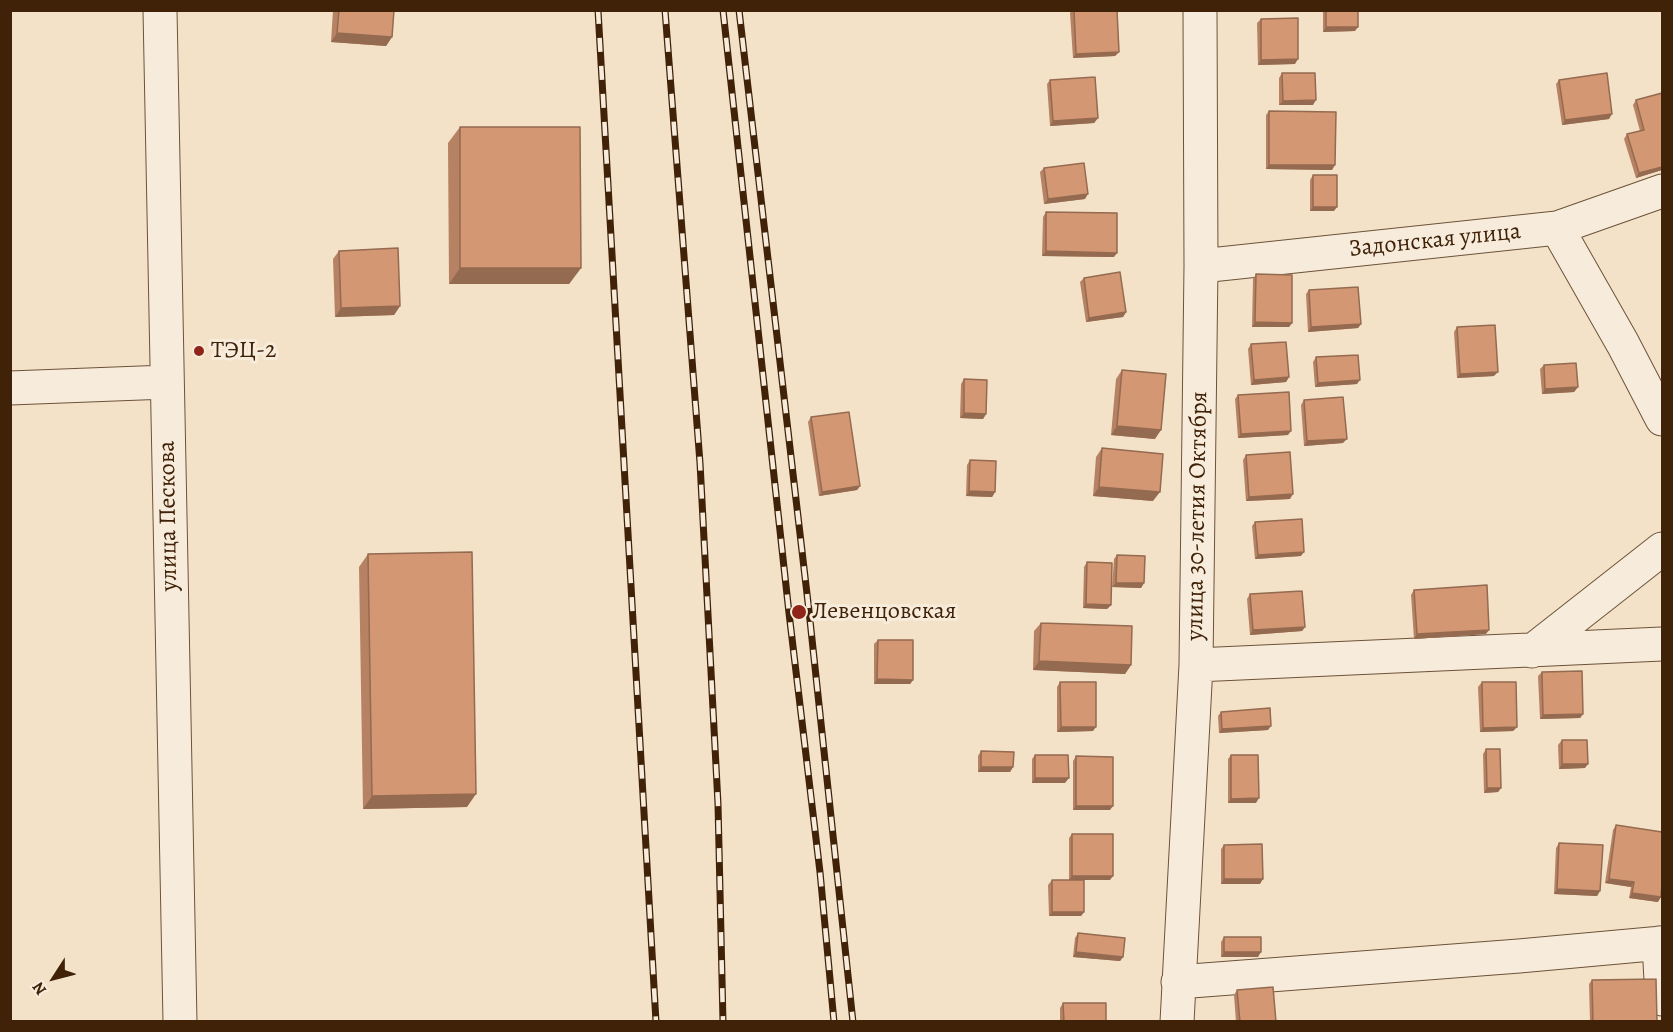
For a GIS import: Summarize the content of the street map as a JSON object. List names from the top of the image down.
{
  "streets": {
    "street": ["Задонская улица", "улица Пескова", "улица 30-летия Октября"]
  },
  "crossings": [
    ["Задонская улица", "улица 30-летия Октября"]
  ],
  "places": ["ТЭЦ-2", "Левенцовская"],
  "north": "bottom left"
}
